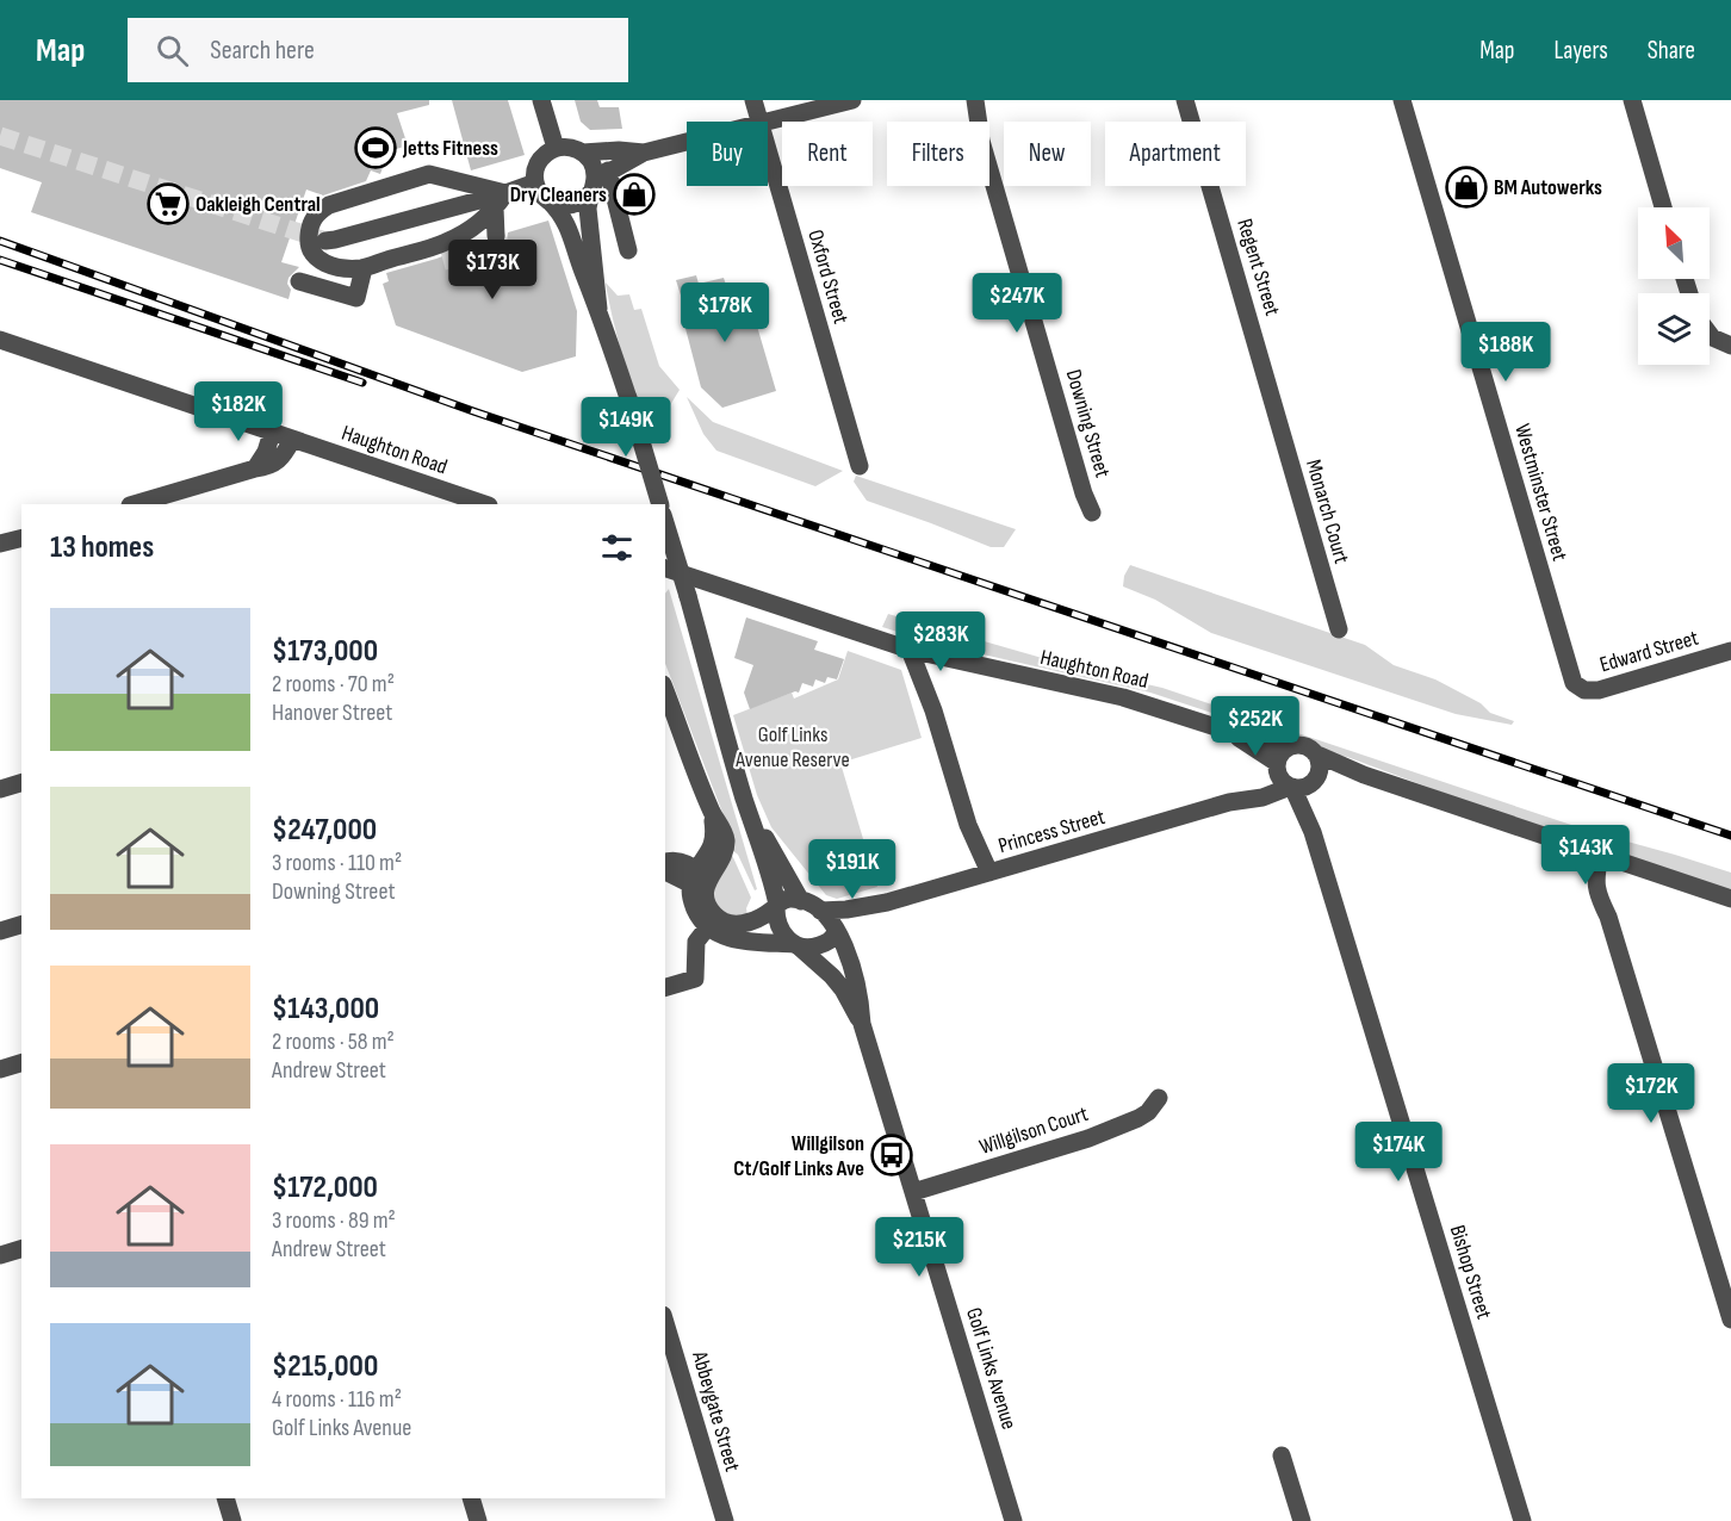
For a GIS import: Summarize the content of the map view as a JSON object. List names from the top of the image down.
{
  "streets": {
    "street": [
      "Regent Street",
      "Oxford Street",
      "Downing Street",
      "Haughton Road",
      "Westminster Street",
      "Monarch Court",
      "Edward Street",
      "Princess Street",
      "Willgilson Court",
      "Bishop Street",
      "Golf Links Avenue",
      "Abbeygate Street"
    ]
  },
  "crossings": [
    ["Regent Street", "Monarch Court"],
    ["Haughton Road", "Princess Street"],
    ["Haughton Road", "Bishop Street"],
    ["Westminster Street", "Edward Street"],
    ["Princess Street", "Bishop Street"],
    ["Princess Street", "Golf Links Avenue"],
    ["Willgilson Court", "Golf Links Avenue"]
  ],
  "parks": ["Golf Links Avenue Reserve"],
  "places": {
    "sports": ["Jetts Fitness"],
    "shop": ["BM Autowerks", "Dry Cleaners"],
    "supermarket": ["Oakleigh Central"],
    "bus stop": ["Willgilson Ct/Golf Links Ave"]
  },
  "north": "top left",
  "page": {
    "header": "Map",
    "search": "Search here",
    "nav": ["Map", "Layers", "Share"],
    "chip": [
      "Buy",
      "Rent",
      "Filters",
      "New",
      "Apartment"
    ],
    "price": [
      "$173K",
      "$247K",
      "$178K",
      "$188K",
      "$182K",
      "$149K",
      "$283K",
      "$252K",
      "$143K",
      "$191K",
      "$172K",
      "$174K",
      "$215K"
    ],
    "heading": "13 homes",
    "list": [
      {
        "name": "$173,000",
        "note": "2 rooms · 70 m² · Hanover Street"
      },
      {
        "name": "$247,000",
        "note": "3 rooms · 110 m² · Downing Street"
      },
      {
        "name": "$143,000",
        "note": "2 rooms · 58 m² · Andrew Street"
      },
      {
        "name": "$172,000",
        "note": "3 rooms · 89 m² · Andrew Street"
      },
      {
        "name": "$215,000",
        "note": "4 rooms · 116 m² · Golf Links Avenue"
      }
    ]
  }
}
